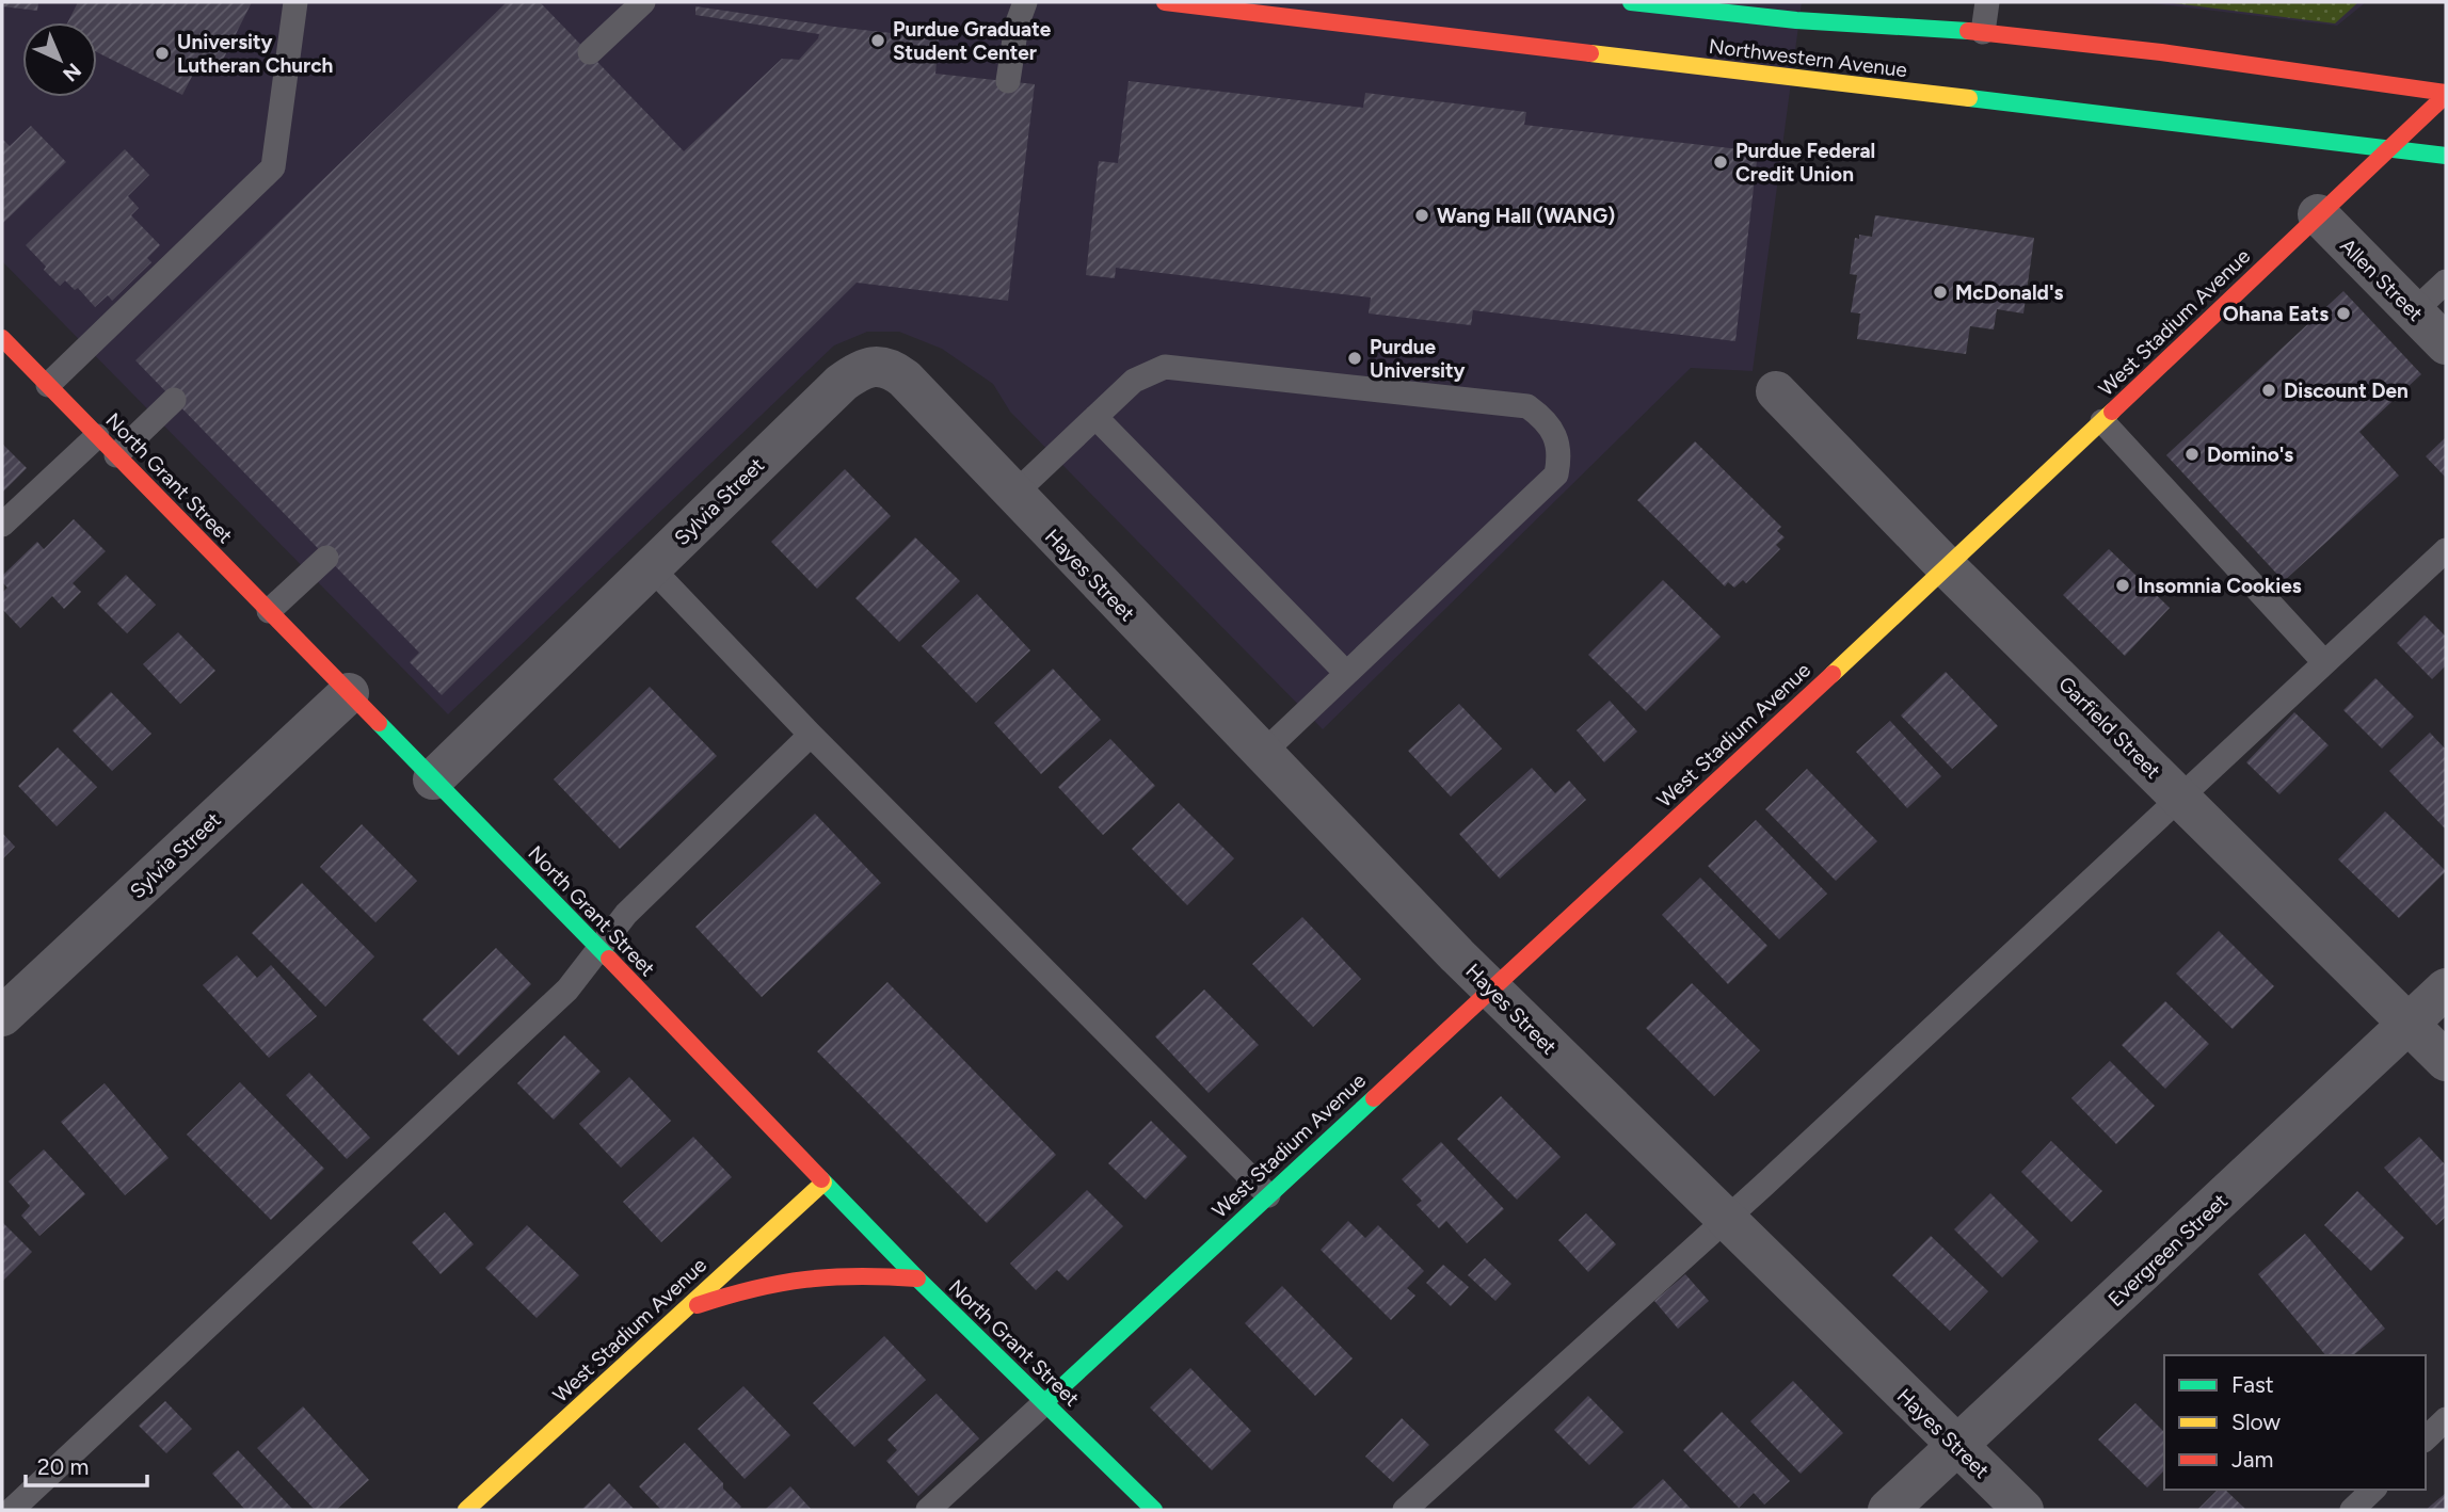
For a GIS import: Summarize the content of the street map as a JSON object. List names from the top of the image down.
{
  "streets": {
    "street": [
      "Northwestern Avenue",
      "Allen Street",
      "West Stadium Avenue",
      "North Grant Street",
      "Sylvia Street",
      "Hayes Street",
      "Garfield Street",
      "Evergreen Street"
    ]
  },
  "crossings": [
    ["Northwestern Avenue", "West Stadium Avenue"],
    ["Allen Street", "West Stadium Avenue"],
    ["West Stadium Avenue", "North Grant Street"],
    ["West Stadium Avenue", "Hayes Street"],
    ["West Stadium Avenue", "Garfield Street"],
    ["North Grant Street", "Sylvia Street"],
    ["Sylvia Street", "Hayes Street"],
    ["Hayes Street", "Evergreen Street"],
    ["Garfield Street", "Evergreen Street"]
  ],
  "places": [
    "Purdue Graduate Student Center",
    "University Lutheran Church",
    "Purdue Federal Credit Union",
    "Wang Hall (WANG)",
    "McDonald's",
    "Ohana Eats",
    "Purdue University",
    "Discount Den",
    "Domino's",
    "Insomnia Cookies"
  ],
  "legend": ["Fast", "Slow", "Jam"],
  "scale_bar": "20 m",
  "north": "bottom right"
}
